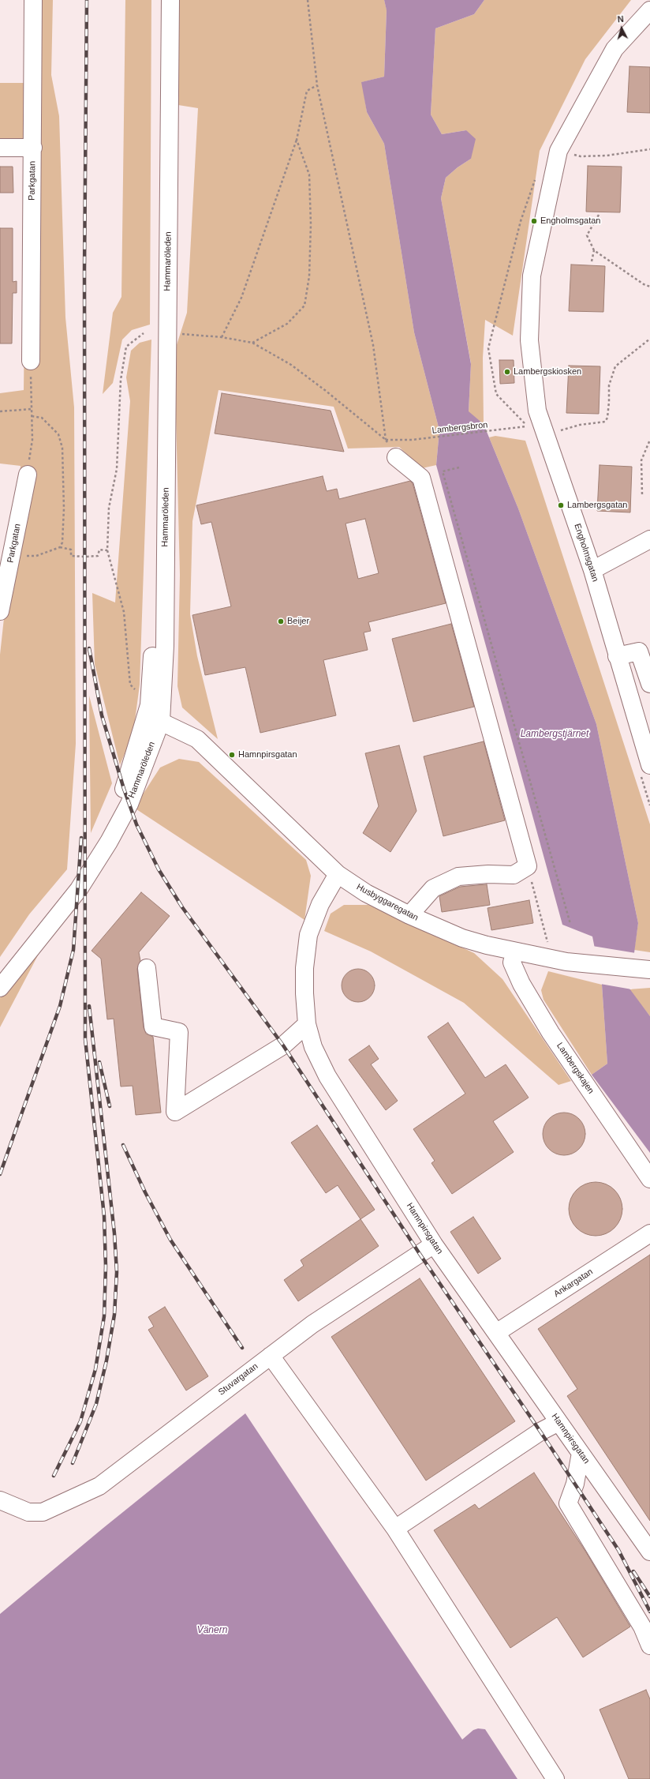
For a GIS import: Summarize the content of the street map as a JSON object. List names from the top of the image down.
{
  "streets": {
    "street": [
      "Parkgatan",
      "Hammaröleden",
      "Engholmsgatan",
      "Husbyggaregatan",
      "Lambergskajen",
      "Hamnpirsgatan",
      "Ankargatan",
      "Stuvargatan"
    ],
    "path": ["Lambergsbron"]
  },
  "crossings": [
    ["Hammaröleden", "Husbyggaregatan"],
    ["Husbyggaregatan", "Lambergskajen"],
    ["Husbyggaregatan", "Hamnpirsgatan"],
    ["Hamnpirsgatan", "Ankargatan"],
    ["Hamnpirsgatan", "Stuvargatan"]
  ],
  "water": ["Lambergstjärnet", "Vänern"],
  "places": [
    "Engholmsgatan",
    "Lambergskiosken",
    "Lambergsgatan",
    "Beijer",
    "Hamnpirsgatan"
  ],
  "north": "top"
}
